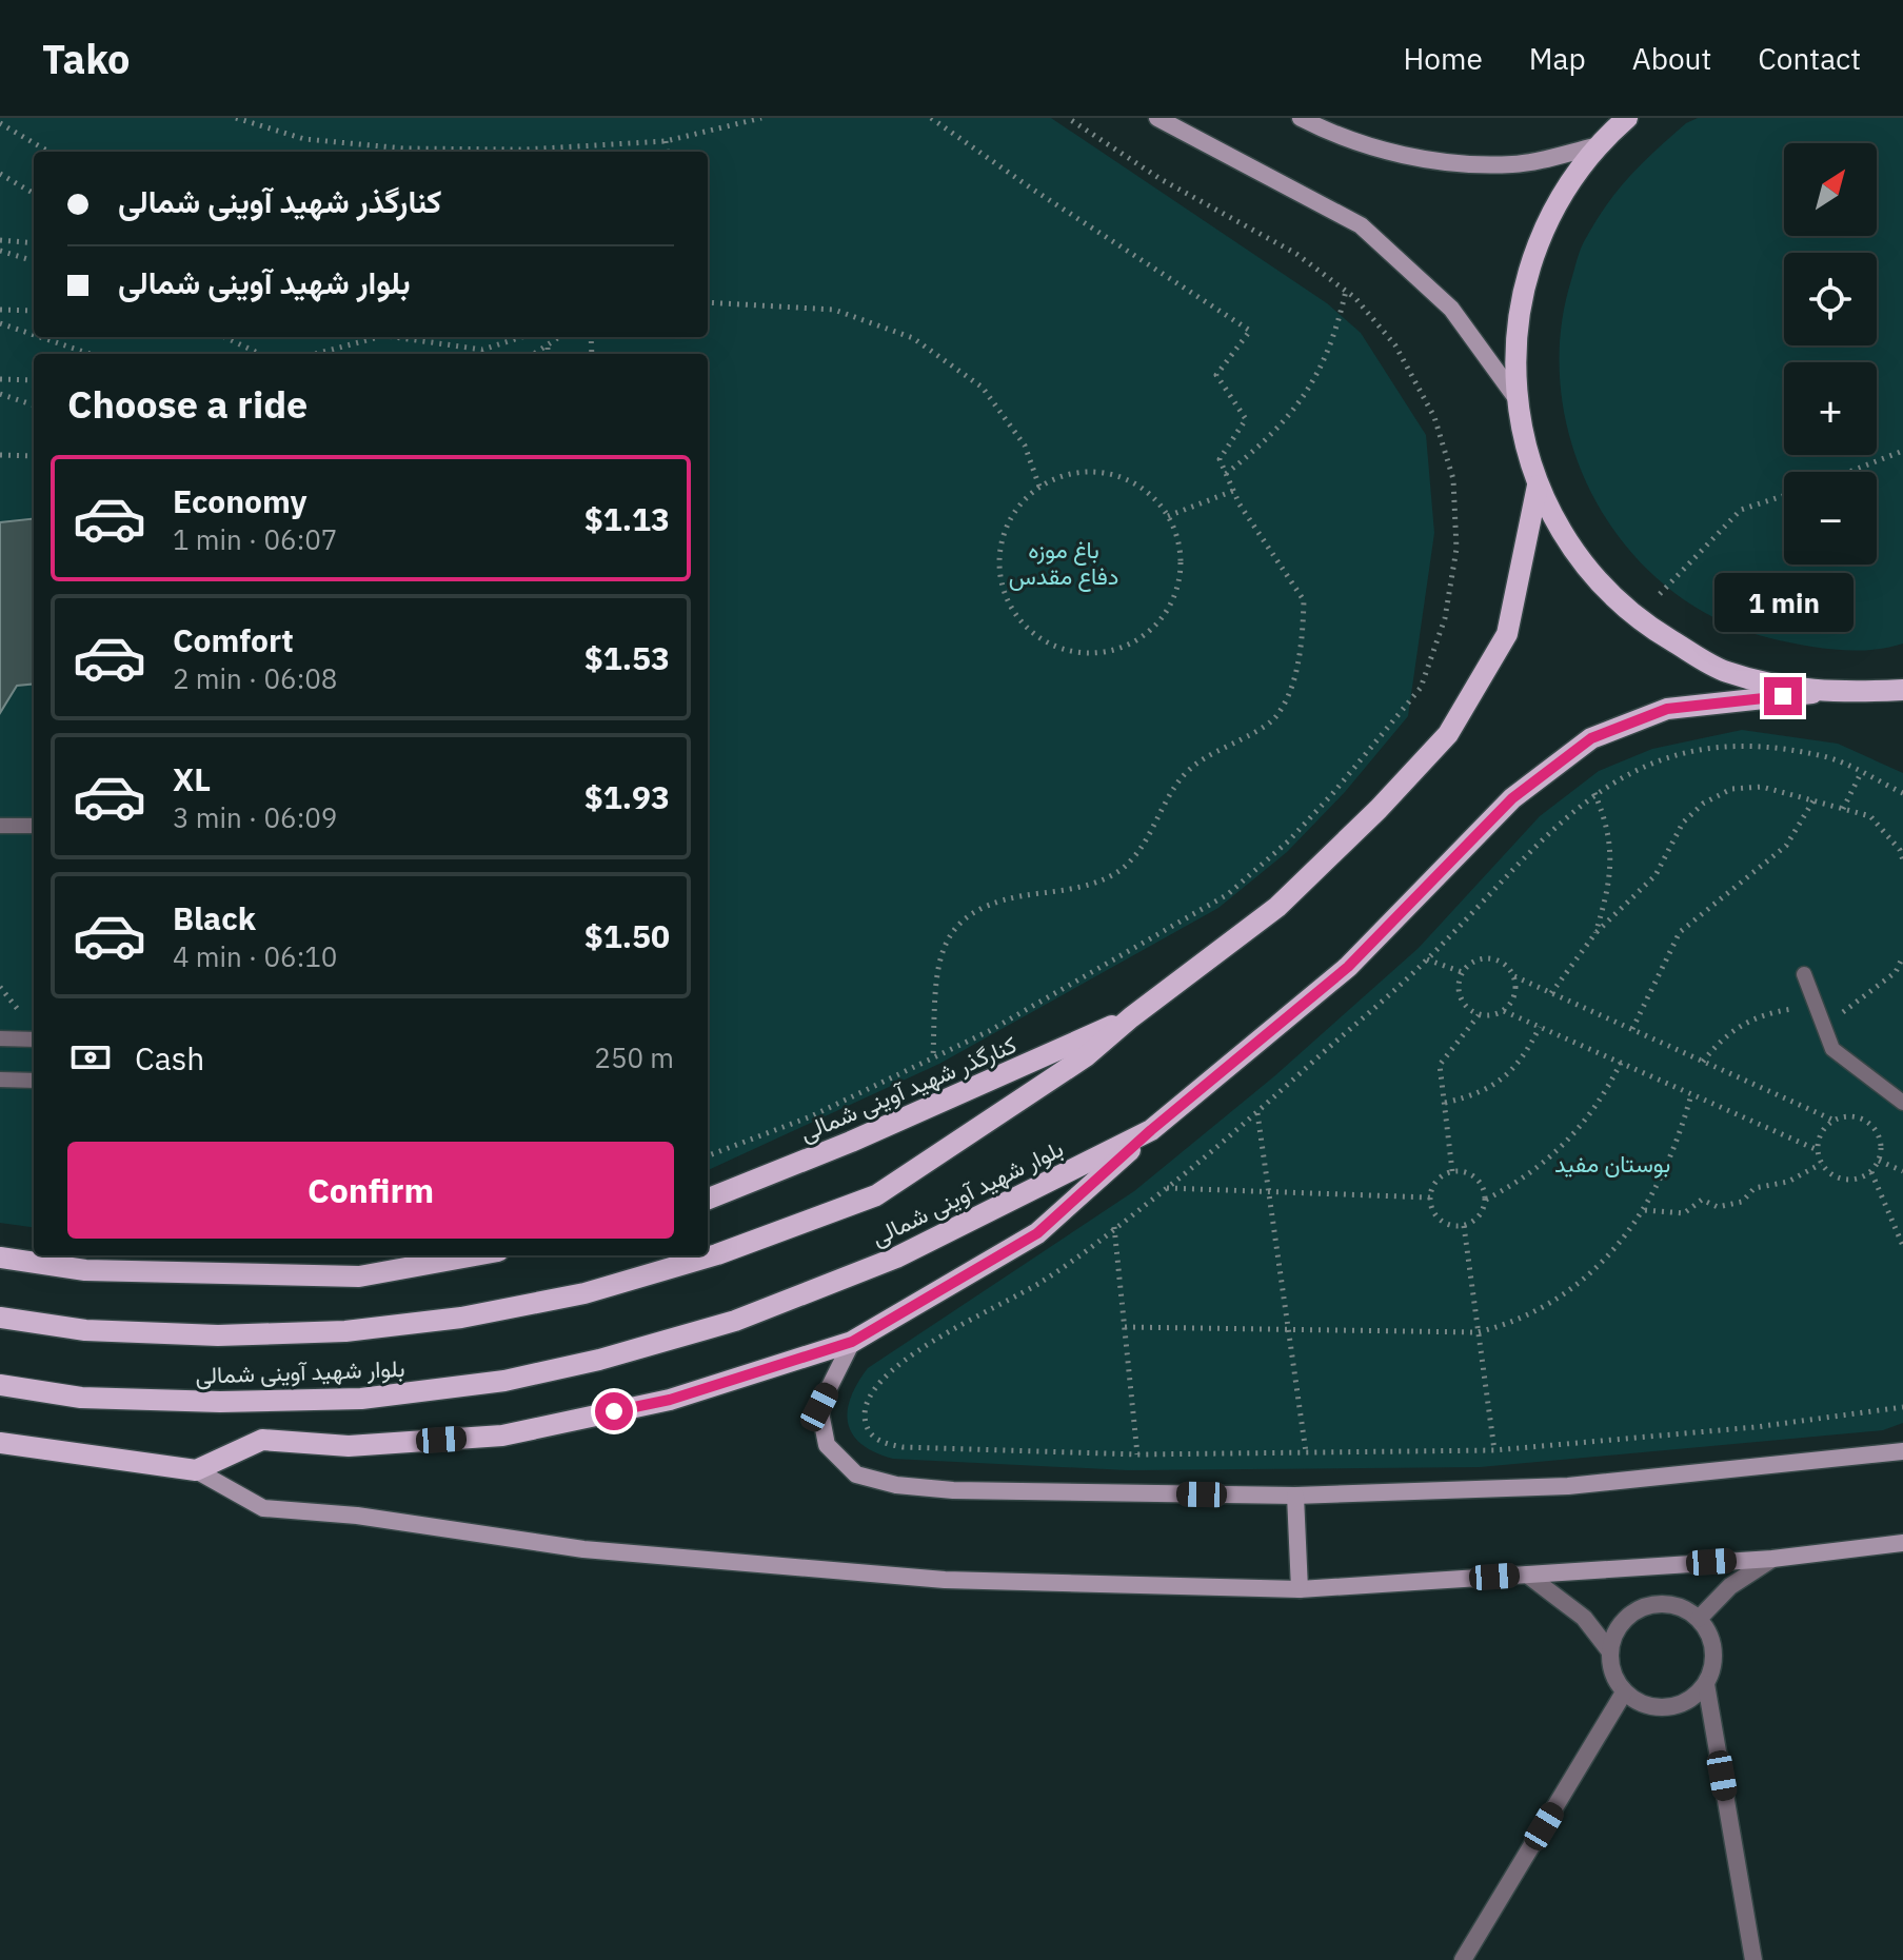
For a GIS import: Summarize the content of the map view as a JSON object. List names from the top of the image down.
{
  "streets": {
    "main road": ["کنارگذر شهید آوینی شمالی", "بلوار شهید آوینی شمالی"]
  },
  "crossings": [
    ["کنارگذر شهید آوینی شمالی", "بلوار شهید آوینی شمالی"]
  ],
  "parks": ["باغ موزه دفاع مقدس", "بوستان مفید"],
  "north": "top right",
  "page": {
    "header": "Tako",
    "nav": [
      "Home",
      "Map",
      "About",
      "Contact"
    ],
    "map_buttons": ["+", "−"],
    "banner": ["کنارگذر شهید آوینی شمالی", "بلوار شهید آوینی شمالی"],
    "heading": "Choose a ride",
    "list": [
      {
        "name": "Economy",
        "note": "1 min · 06:07",
        "value": "$1.13"
      },
      {
        "name": "Comfort",
        "note": "2 min · 06:08",
        "value": "$1.53"
      },
      {
        "name": "XL",
        "note": "3 min · 06:09",
        "value": "$1.93"
      },
      {
        "name": "Black",
        "note": "4 min · 06:10",
        "value": "$1.50"
      }
    ],
    "bubble": "1 min",
    "pay": ["Cash", "250 m"],
    "buttons": "Confirm"
  }
}
